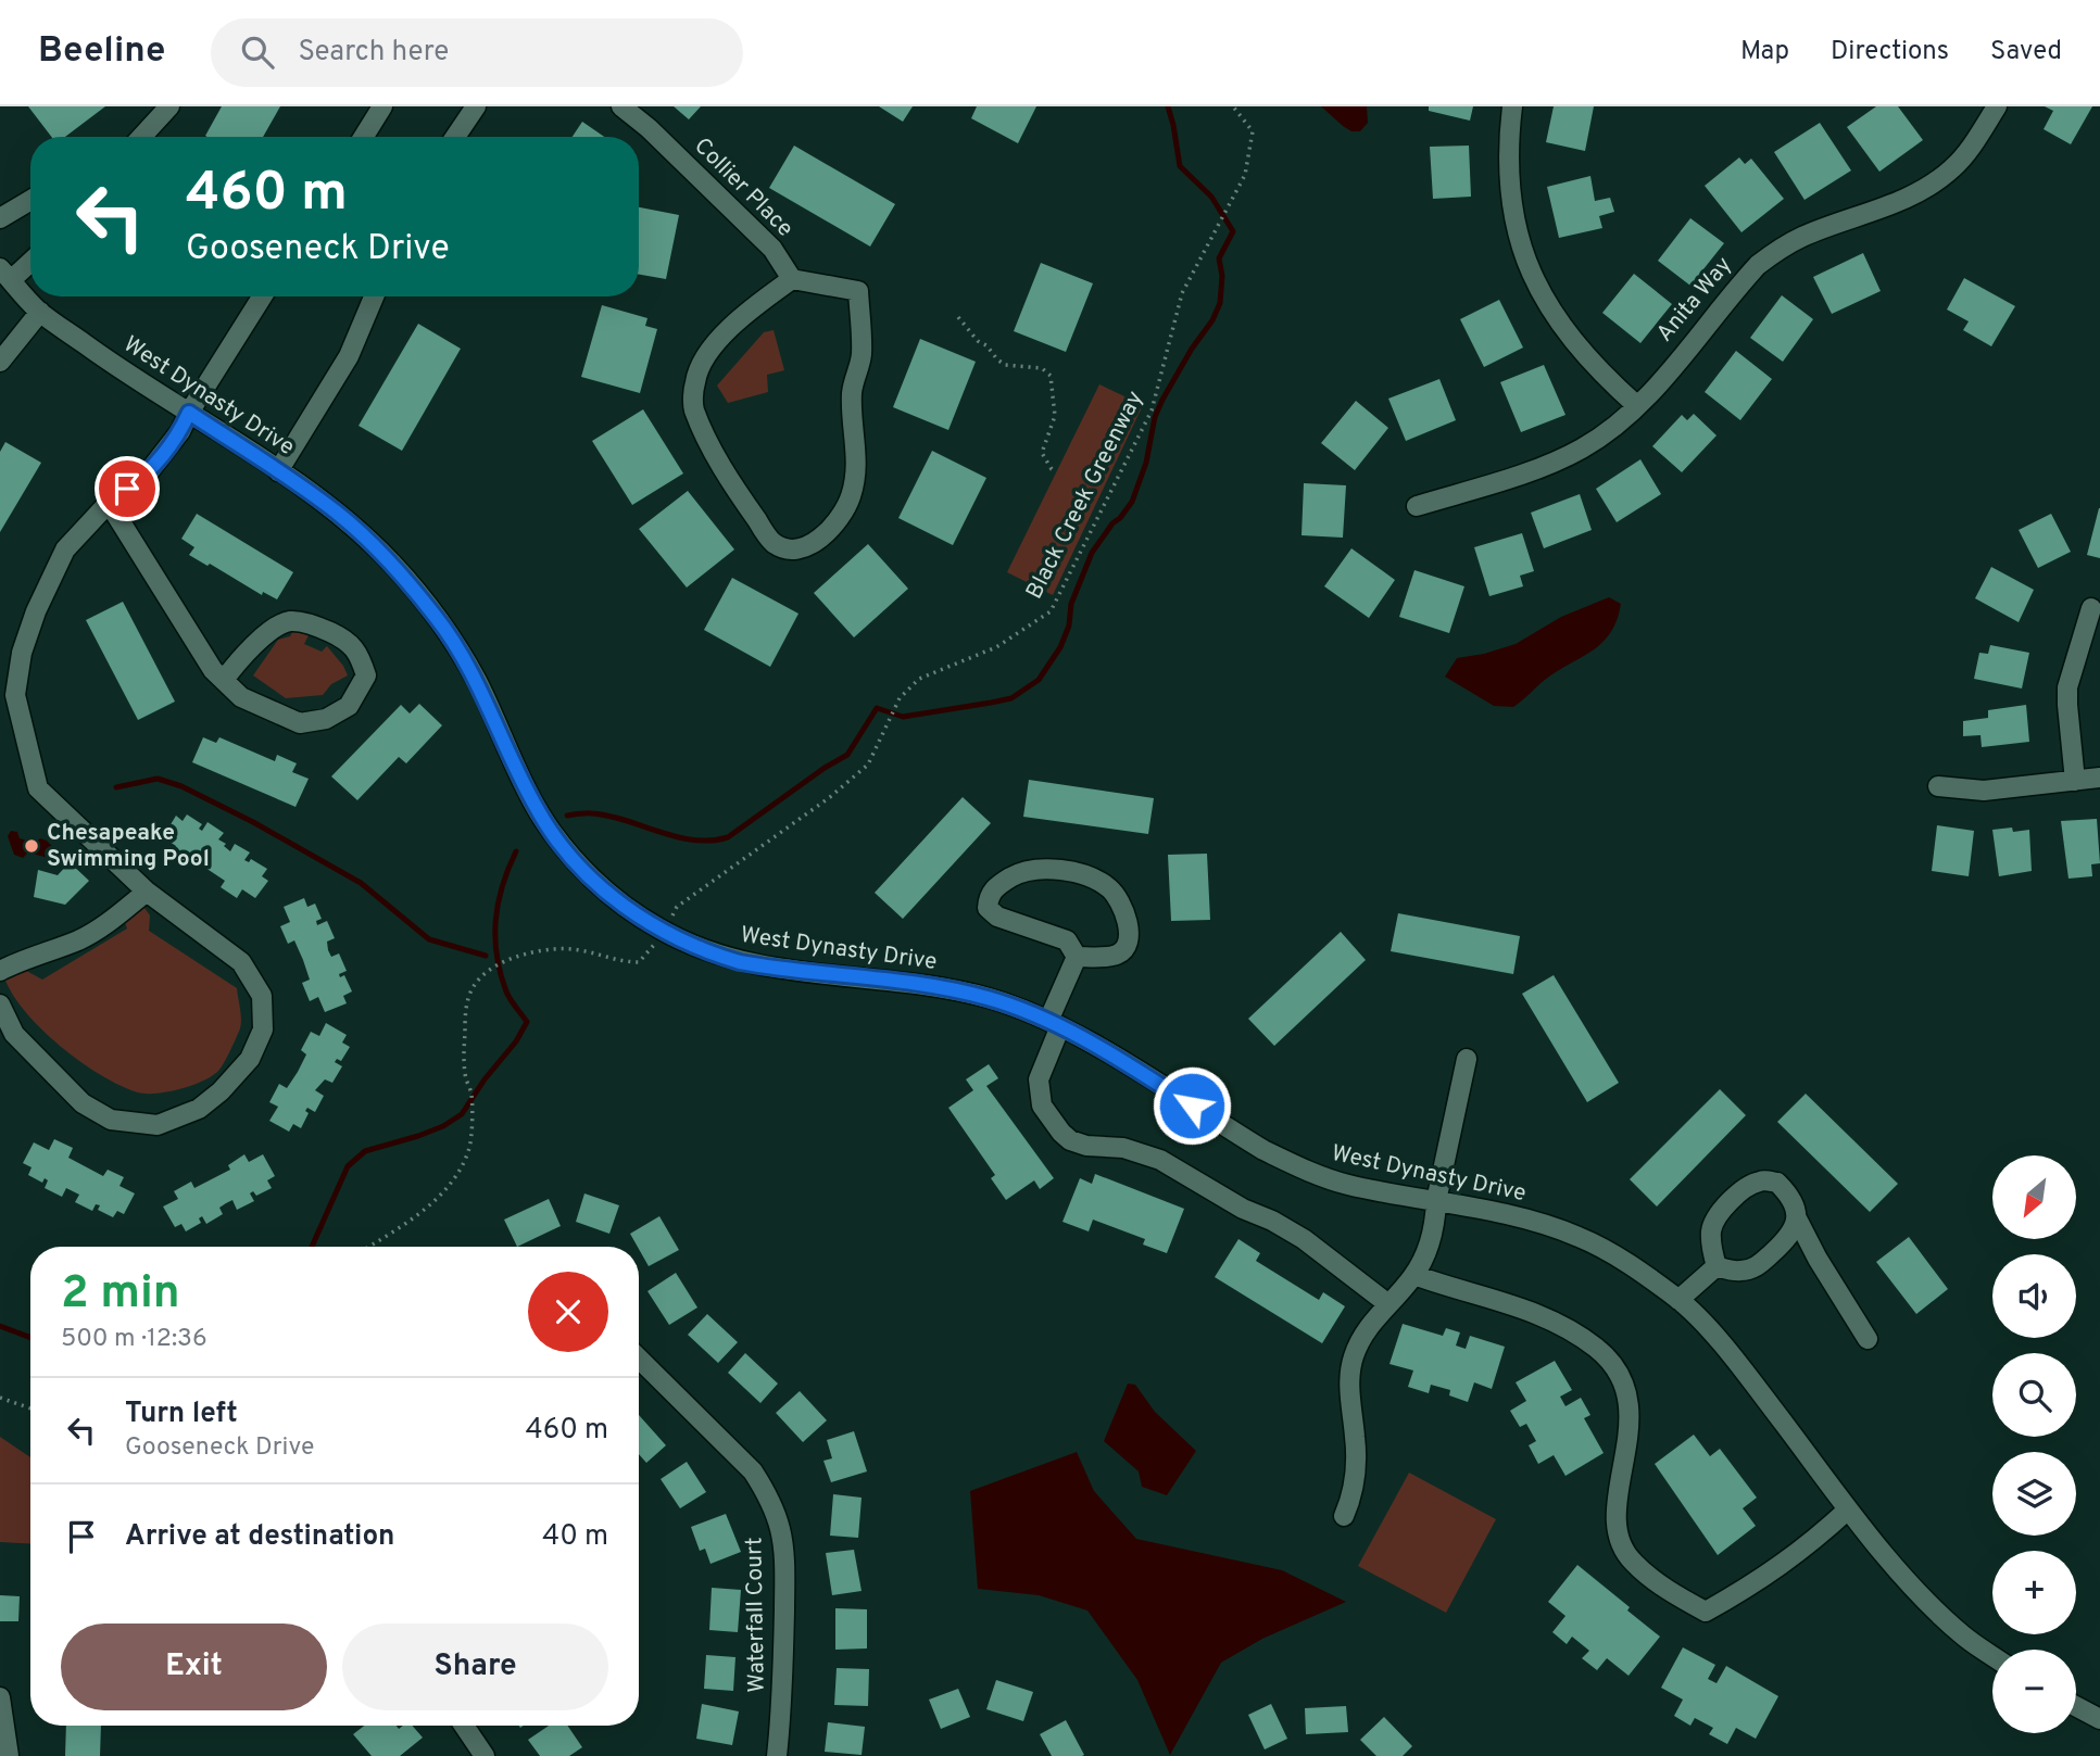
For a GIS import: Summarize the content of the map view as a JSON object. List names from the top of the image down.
{
  "streets": {
    "street": [
      "Collier Place",
      "Anita Way",
      "West Dynasty Drive",
      "Waterfall Court"
    ],
    "path": ["Black Creek Greenway"]
  },
  "places": ["Chesapeake Swimming Pool"],
  "north": "bottom left",
  "page": {
    "header": "Beeline",
    "search": "Search here",
    "nav": ["Map", "Directions", "Saved"],
    "turn": ["460 m", "Gooseneck Drive"],
    "map_buttons": ["+", "−"],
    "heading": ["2 min", "500 m · 12:36"],
    "list": [
      {
        "name": "Turn left",
        "note": "Gooseneck Drive",
        "value": "460 m"
      },
      {
        "name": "Arrive at destination",
        "value": "40 m"
      }
    ],
    "buttons": ["Exit", "Share"]
  }
}
